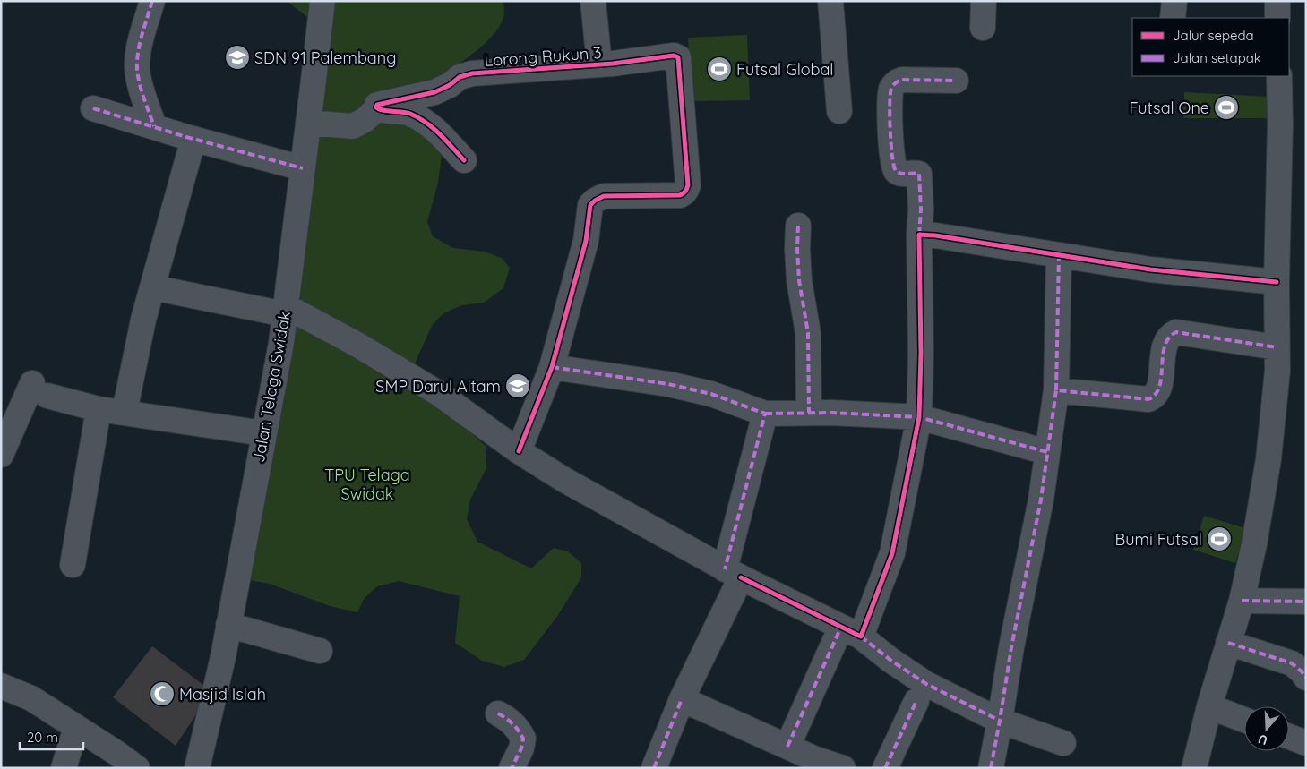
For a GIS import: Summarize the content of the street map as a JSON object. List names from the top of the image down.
{
  "streets": {
    "street": ["Lorong Rukun 3", "Jalan Telaga Swidak"]
  },
  "parks": ["TPU Telaga Swidak"],
  "places": {
    "school or university": ["SDN 91 Palembang", "SMP Darul Aitam"],
    "sports": ["Futsal Global", "Futsal One", "Bumi Futsal"],
    "mosque": ["Masjid Islah"]
  },
  "legend": ["Jalur sepeda", "Jalan setapak"],
  "scale_bar": "20 m",
  "north": "bottom"
}
